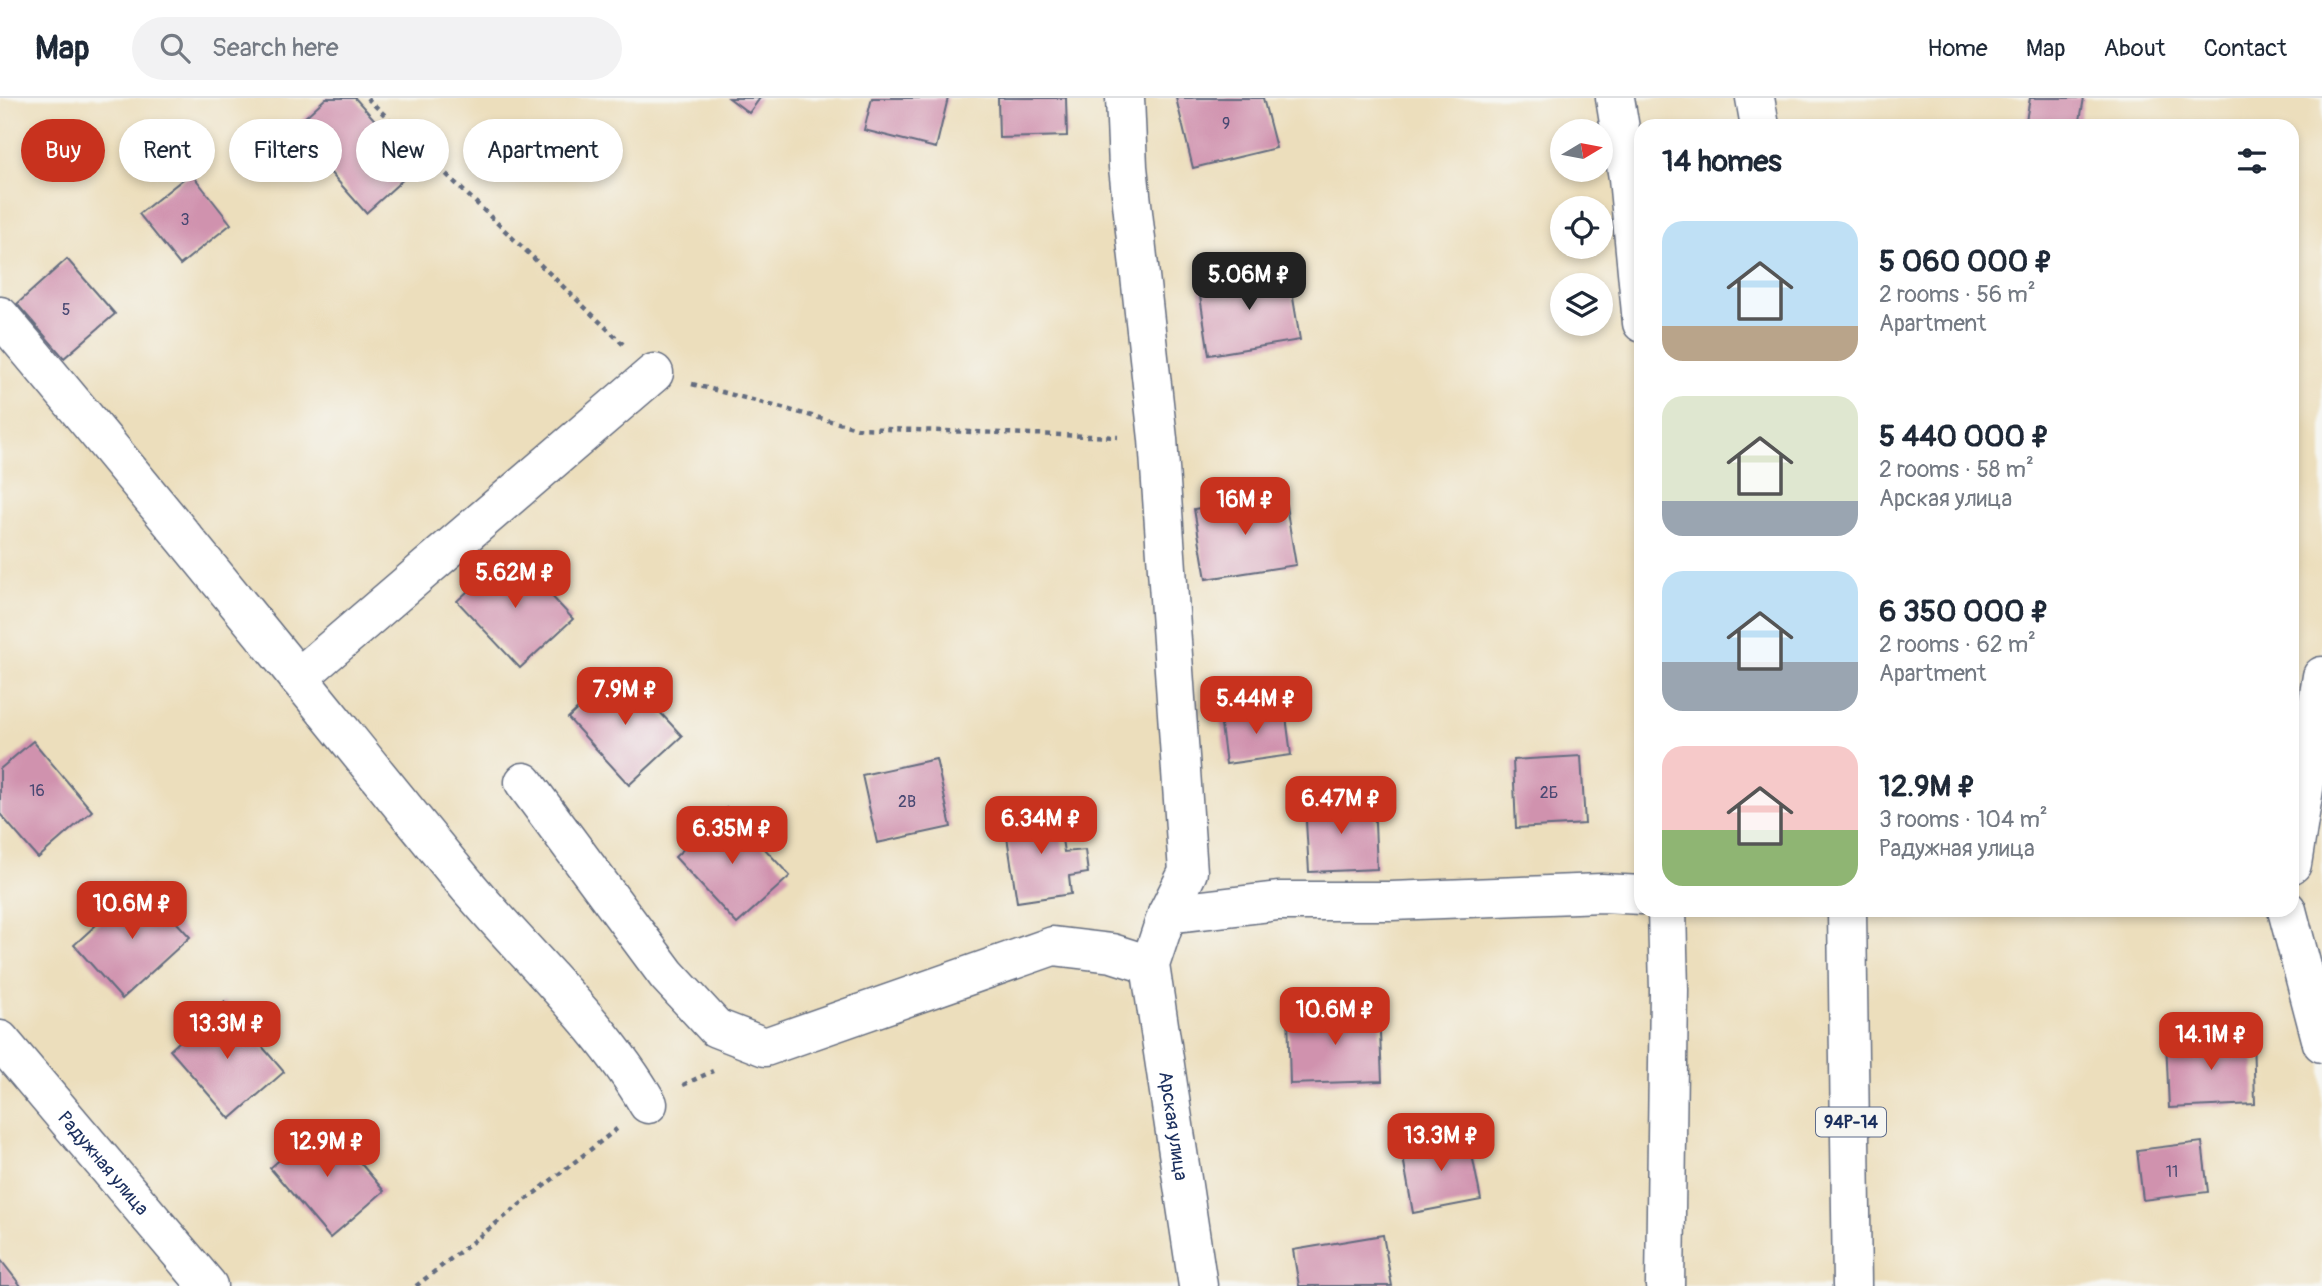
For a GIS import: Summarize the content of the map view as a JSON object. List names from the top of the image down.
{
  "streets": {
    "street": ["94Р-14", "Арская улица", "Радужная улица"]
  },
  "house_numbers": [
    "9",
    "3",
    "5",
    "16",
    "2Б",
    "2В",
    "11"
  ],
  "north": "right",
  "page": {
    "header": "Map",
    "search": "Search here",
    "nav": [
      "Home",
      "Map",
      "About",
      "Contact"
    ],
    "chip": [
      "Buy",
      "Rent",
      "Filters",
      "New",
      "Apartment"
    ],
    "heading": "14 homes",
    "list": [
      {
        "name": "5 060 000 ₽",
        "note": "2 rooms · 56 m² · Apartment"
      },
      {
        "name": "5 440 000 ₽",
        "note": "2 rooms · 58 m² · Арская улица"
      },
      {
        "name": "6 350 000 ₽",
        "note": "2 rooms · 62 m² · Apartment"
      },
      {
        "name": "12.9M ₽",
        "note": "3 rooms · 104 m² · Радужная улица"
      }
    ],
    "price": [
      "5.06M ₽",
      "16M ₽",
      "5.62M ₽",
      "7.9M ₽",
      "5.44M ₽",
      "6.47M ₽",
      "6.34M ₽",
      "6.35M ₽",
      "10.6M ₽",
      "10.6M ₽",
      "13.3M ₽",
      "14.1M ₽",
      "13.3M ₽",
      "12.9M ₽"
    ]
  }
}
